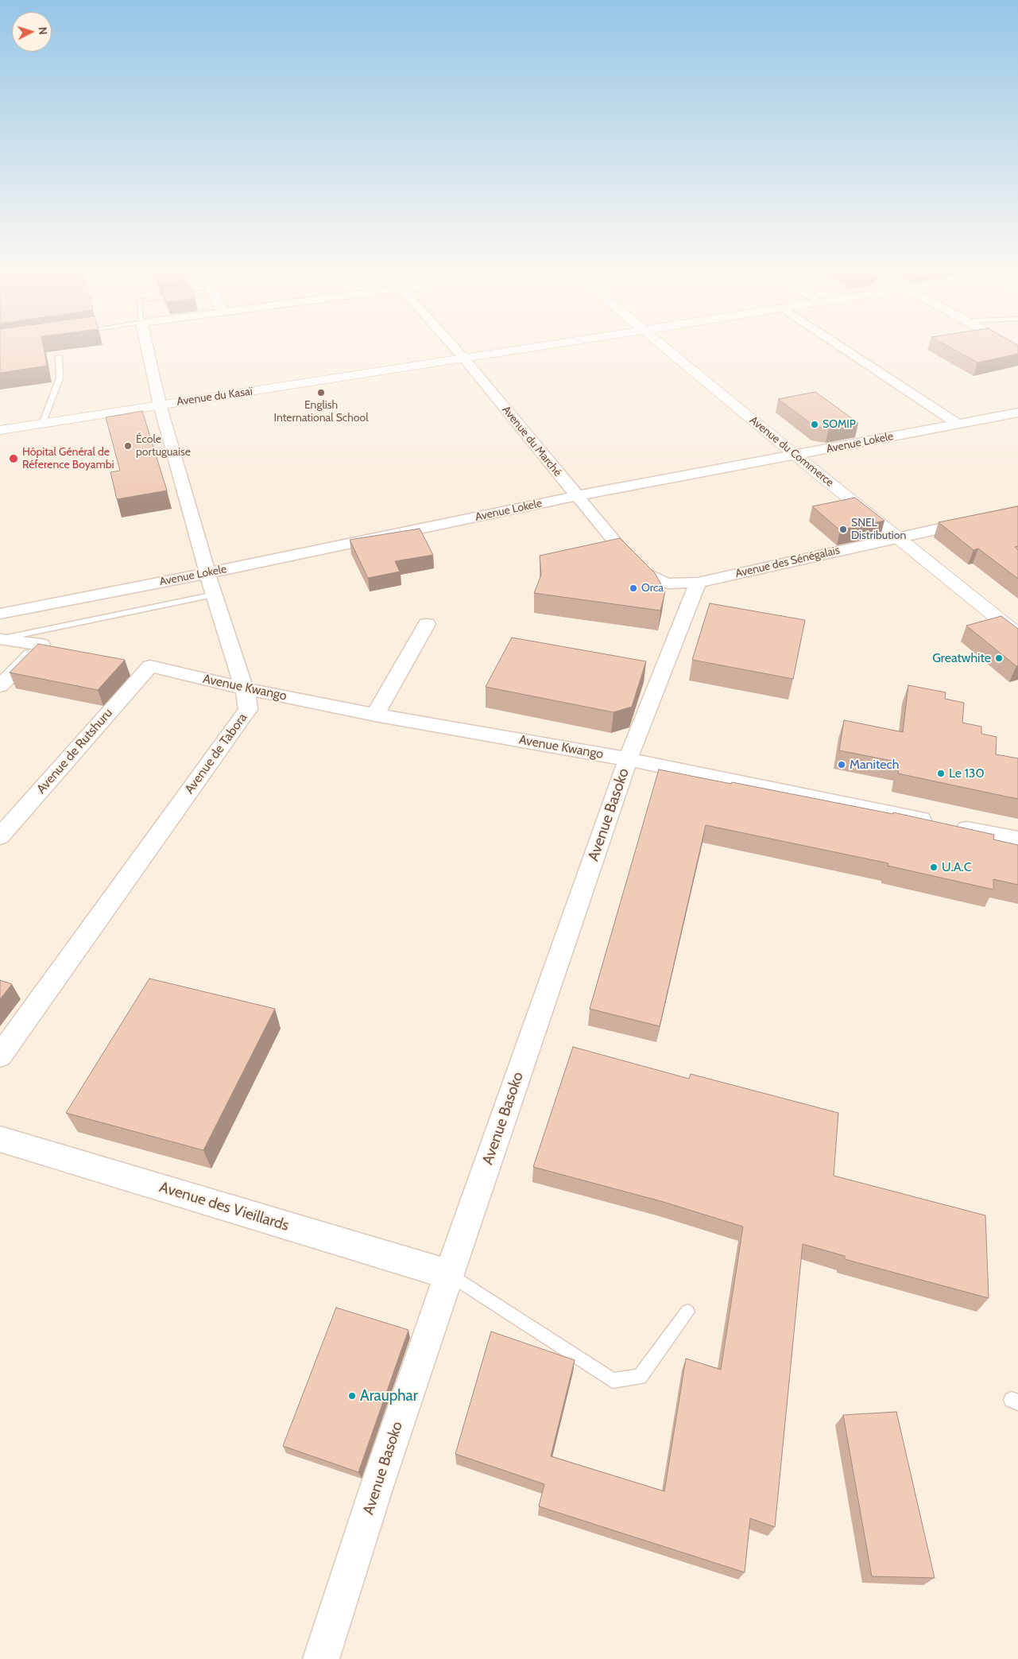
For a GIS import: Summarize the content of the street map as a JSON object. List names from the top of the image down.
{
  "streets": {
    "street": [
      "Avenue du Kasaï",
      "Avenue du Marché",
      "Avenue Lokele",
      "Avenue du Commerce",
      "Avenue des Sénégalais",
      "Avenue Kwango",
      "Avenue de Rutshuru",
      "Avenue de Tabora",
      "Avenue Basoko",
      "Avenue des Vieillards"
    ]
  },
  "crossings": [
    ["Avenue du Kasaï", "Avenue du Marché"],
    ["Avenue du Kasaï", "Avenue de Tabora"],
    ["Avenue du Marché", "Avenue Lokele"],
    ["Avenue du Marché", "Avenue des Sénégalais"],
    ["Avenue du Marché", "Avenue Basoko"],
    ["Avenue Lokele", "Avenue du Commerce"],
    ["Avenue Lokele", "Avenue de Tabora"],
    ["Avenue du Commerce", "Avenue des Sénégalais"],
    ["Avenue des Sénégalais", "Avenue Basoko"],
    ["Avenue Kwango", "Avenue de Rutshuru"],
    ["Avenue Kwango", "Avenue de Tabora"],
    ["Avenue Kwango", "Avenue Basoko"],
    ["Avenue Basoko", "Avenue des Vieillards"]
  ],
  "places": [
    "English International School",
    "SOMIP",
    "École portuguaise",
    "Hôpital Général de Réference Boyambi",
    "SNEL Distribution",
    "Orca",
    "Greatwhite",
    "Manitech",
    "Le 130",
    "U.A.C",
    "Arauphar"
  ],
  "north": "right"
}
